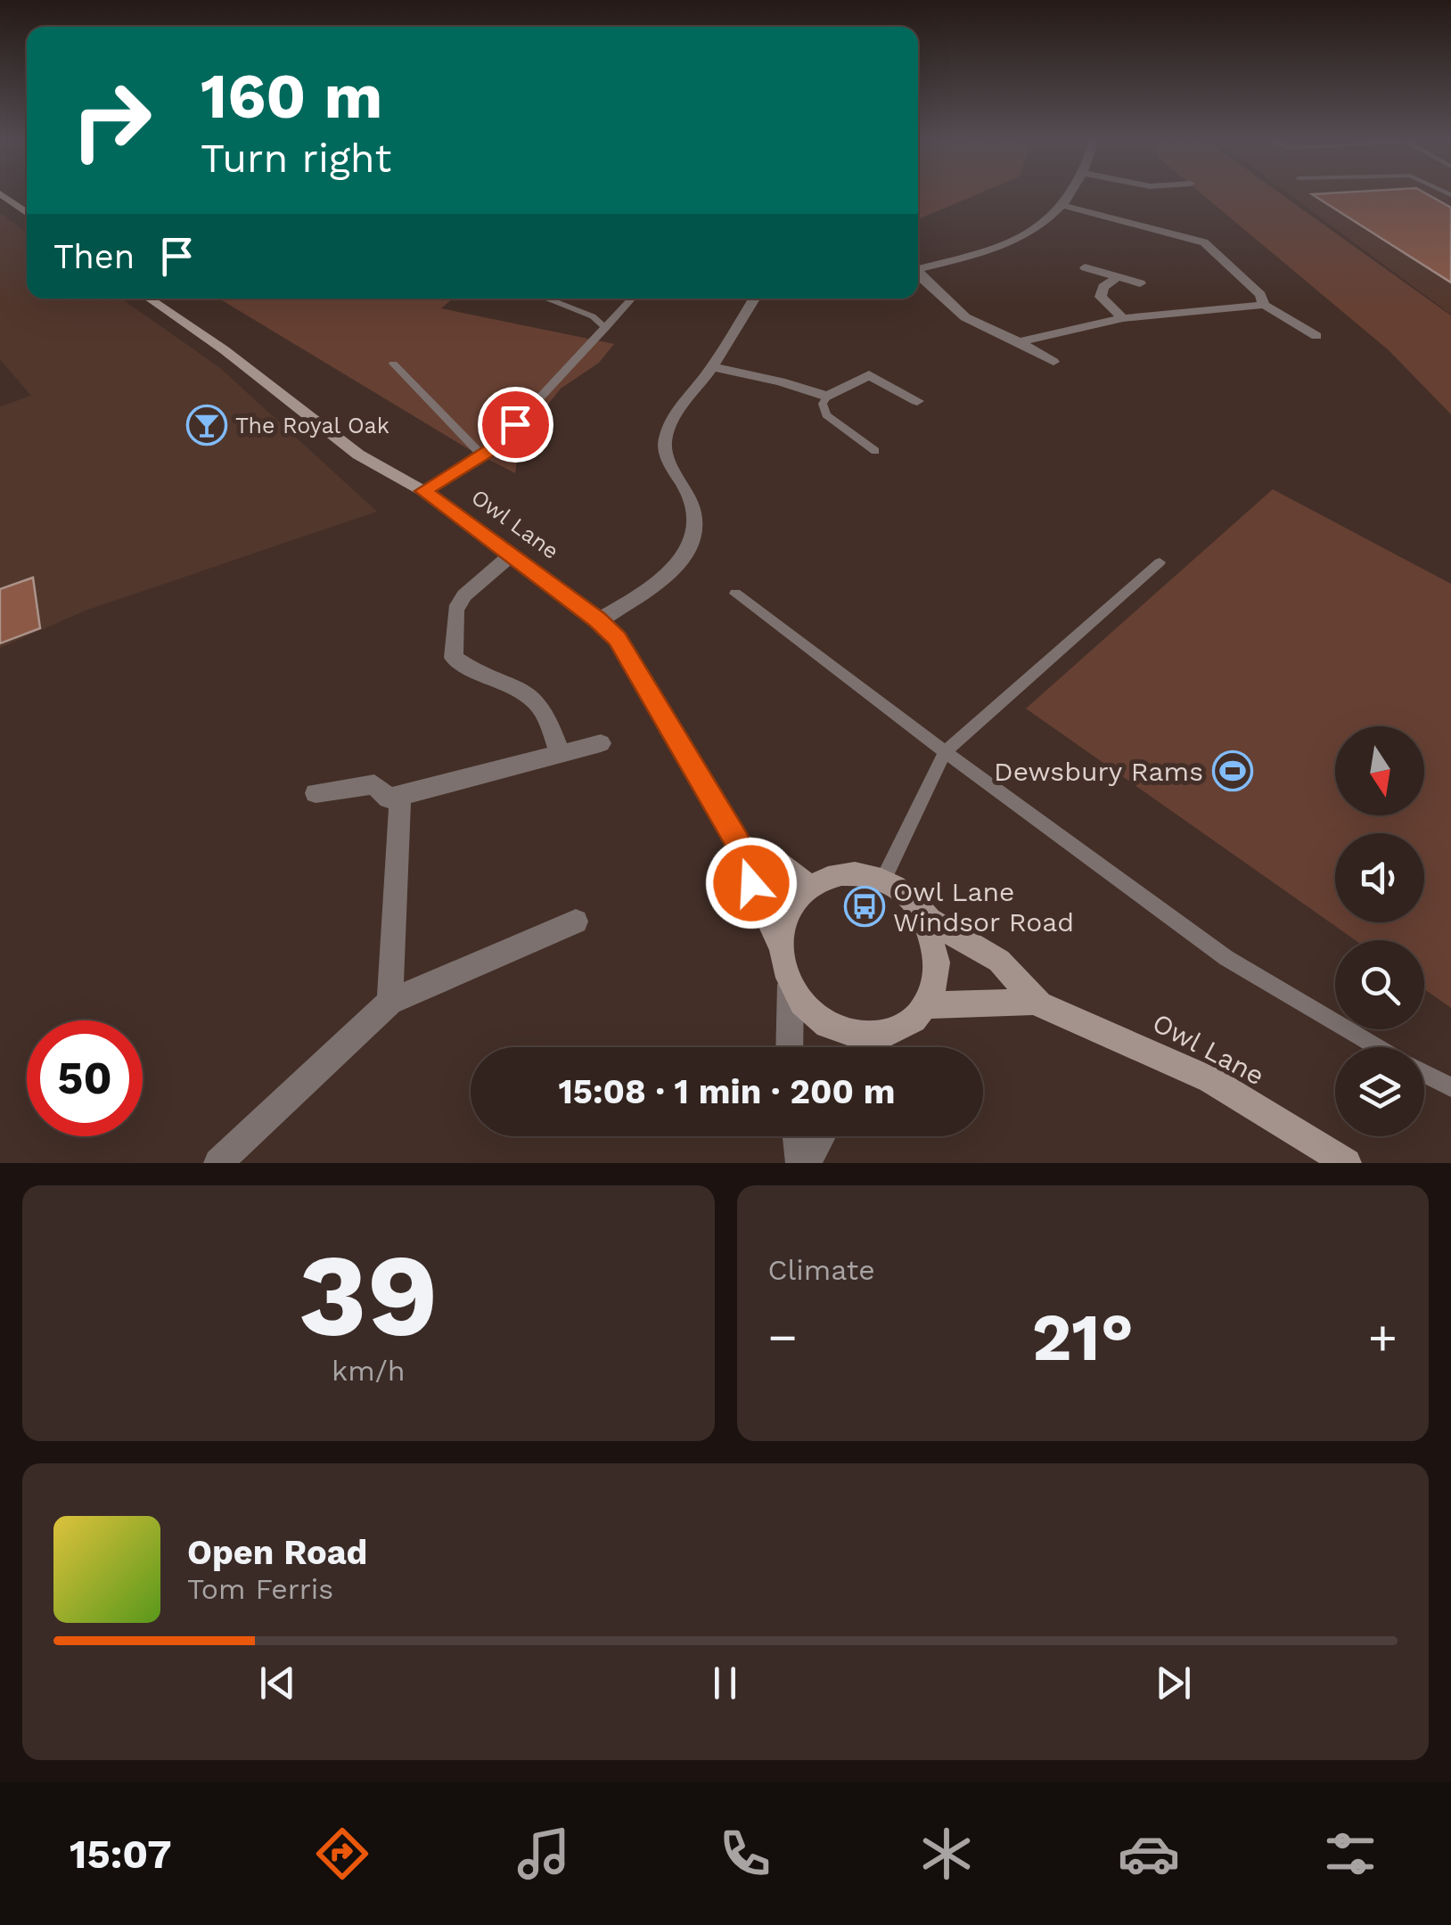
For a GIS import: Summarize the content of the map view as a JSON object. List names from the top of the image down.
{
  "streets": {
    "main road": ["Owl Lane"]
  },
  "places": {
    "bar": ["The Royal Oak"],
    "sports": ["Dewsbury Rams"],
    "bus stop": ["Owl Lane Windsor Road"]
  },
  "north": "bottom",
  "page": {
    "turn": ["160 m", "Turn right"],
    "then": "Then",
    "limit": "50",
    "trip": "15:08 · 1 min · 200 m",
    "tile": [
      ["39", "km/h"],
      "Climate"
    ],
    "heat": ["−", "21°", "+"],
    "song": ["Open Road", "Tom Ferris"],
    "tabs": "15:07"
  }
}
